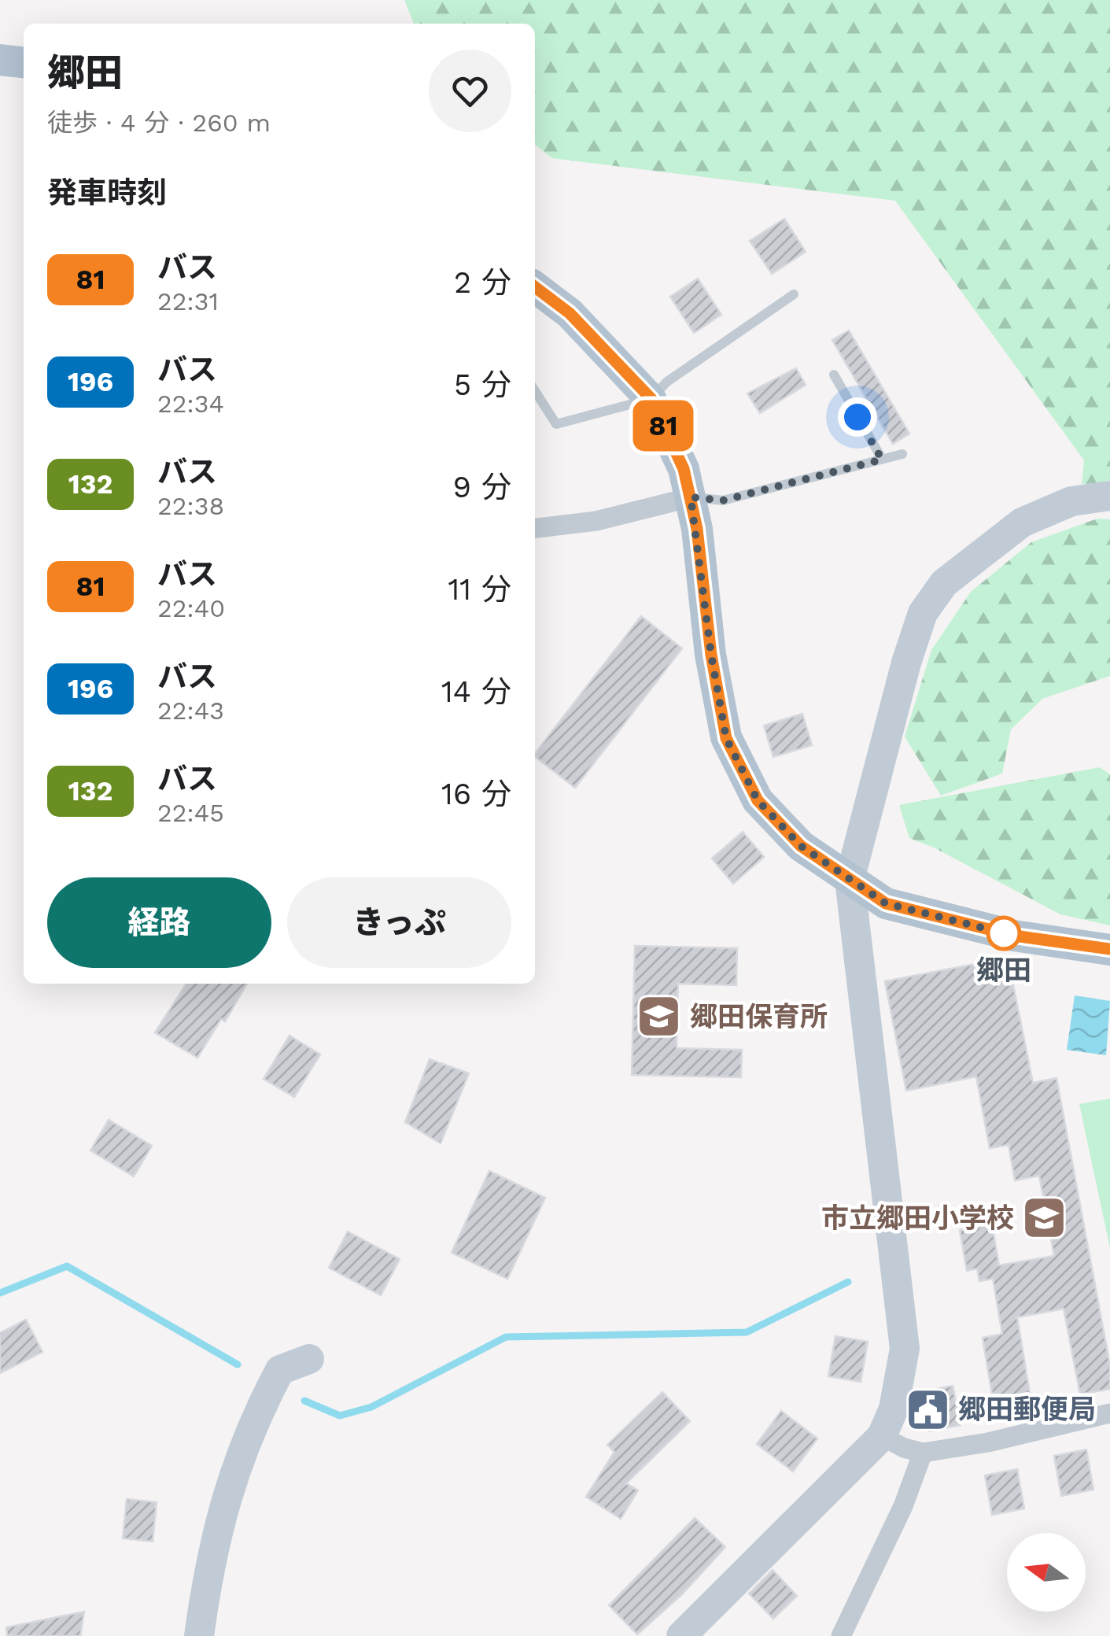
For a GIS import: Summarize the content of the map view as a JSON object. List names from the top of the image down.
{
  "places": {
    "other": ["郷田"],
    "school or university": ["郷田保育所", "市立郷田小学校"],
    "public building": ["郷田郵便局"]
  },
  "lines": ["bus line 81"],
  "north": "left",
  "page": {
    "on_map": "81",
    "heading": [
      ["郷田", "徒歩 · 4 分 · 260 m"],
      "発車時刻"
    ],
    "list": [
      {
        "mark": "81",
        "name": "バス",
        "note": "22:31",
        "value": "2 分"
      },
      {
        "mark": "196",
        "name": "バス",
        "note": "22:34",
        "value": "5 分"
      },
      {
        "mark": "132",
        "name": "バス",
        "note": "22:38",
        "value": "9 分"
      },
      {
        "mark": "81",
        "name": "バス",
        "note": "22:40",
        "value": "11 分"
      },
      {
        "mark": "196",
        "name": "バス",
        "note": "22:43",
        "value": "14 分"
      },
      {
        "mark": "132",
        "name": "バス",
        "note": "22:45",
        "value": "16 分"
      }
    ],
    "buttons": ["経路", "きっぷ"]
  }
}
